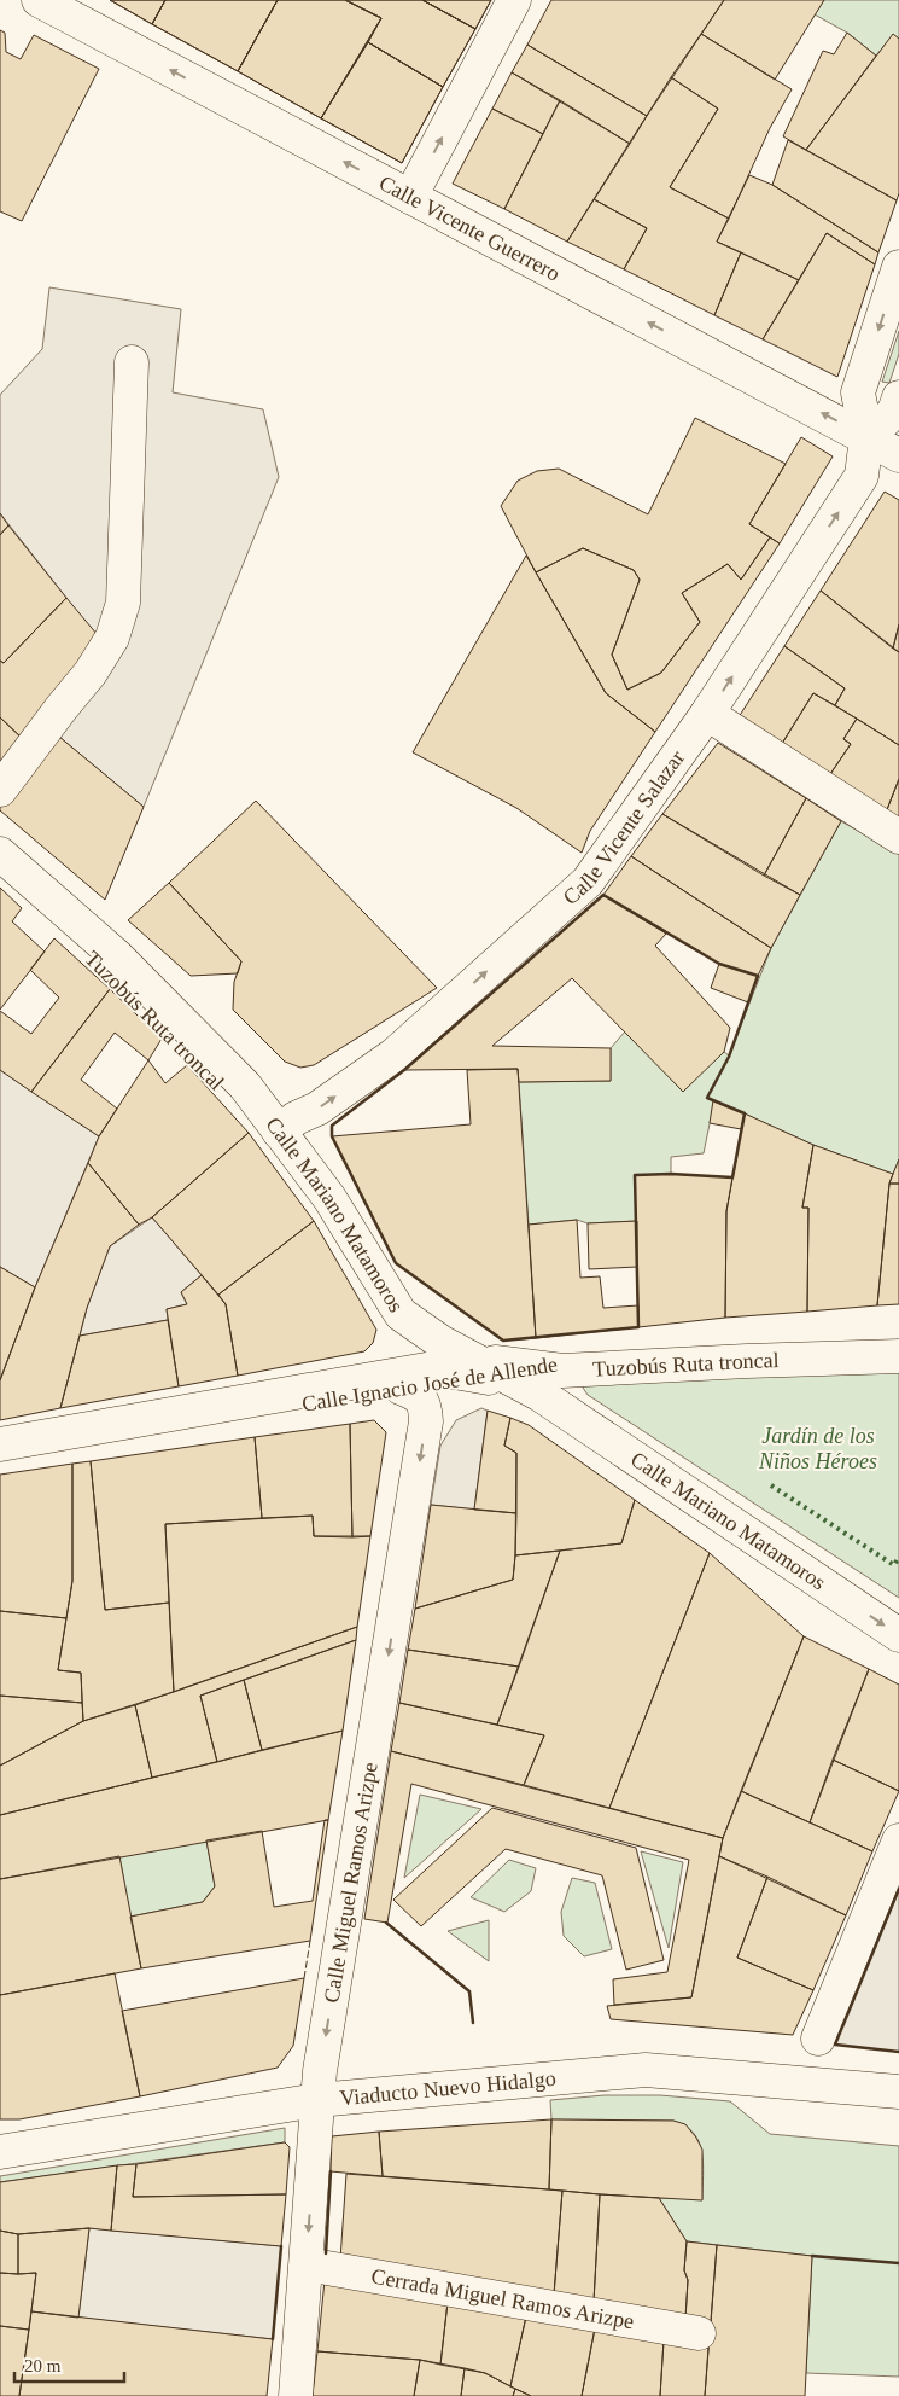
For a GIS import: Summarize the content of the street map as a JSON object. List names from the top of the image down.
{
  "streets": {
    "street": [
      "Calle Vicente Guerrero",
      "Calle Vicente Salazar",
      "Tuzobús Ruta troncal",
      "Calle Mariano Matamoros",
      "Calle Ignacio José de Allende",
      "Calle Miguel Ramos Arizpe",
      "Viaducto Nuevo Hidalgo",
      "Cerrada Miguel Ramos Arizpe"
    ]
  },
  "crossings": [
    ["Calle Vicente Guerrero", "Calle Vicente Salazar"],
    ["Calle Vicente Salazar", "Calle Mariano Matamoros"],
    ["Tuzobús Ruta troncal", "Calle Mariano Matamoros"],
    ["Tuzobús Ruta troncal", "Calle Ignacio José de Allende"],
    ["Calle Mariano Matamoros", "Calle Ignacio José de Allende"],
    ["Calle Ignacio José de Allende", "Calle Miguel Ramos Arizpe"],
    ["Calle Miguel Ramos Arizpe", "Viaducto Nuevo Hidalgo"],
    ["Calle Miguel Ramos Arizpe", "Cerrada Miguel Ramos Arizpe"]
  ],
  "one_way": ["Calle Vicente Guerrero", "Calle Mariano Matamoros", "Calle Miguel Ramos Arizpe"],
  "parks": ["Jardín de los Niños Héroes"],
  "scale_bar": "20 m"
}
